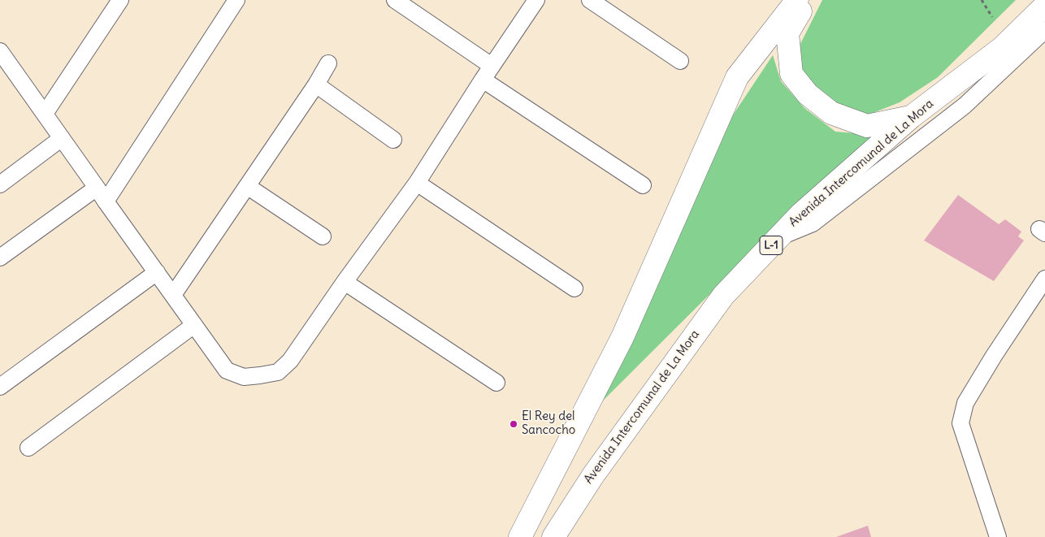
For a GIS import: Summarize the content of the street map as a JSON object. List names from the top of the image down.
{
  "streets": {
    "main road": ["Avenida Intercomunal de La Mora", "L-1"]
  },
  "places": ["El Rey del Sancocho"]
}
